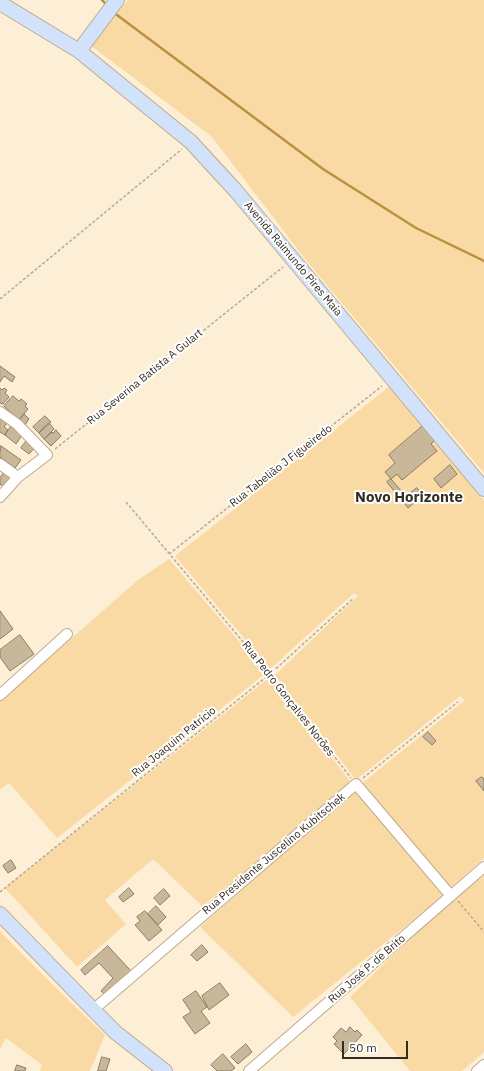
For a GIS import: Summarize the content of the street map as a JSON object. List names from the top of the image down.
{
  "streets": {
    "street": ["Avenida Raimundo Pires Maia", "Rua Presidente Juscelino Kubitschek", "Rua José P. de Brito"],
    "path": [
      "Rua Severina Batista A Gulart",
      "Rua Tabelião J Figueiredo",
      "Rua Pedro Gonçalves Norões",
      "Rua Joaquim Patrício"
    ]
  },
  "crossings": [
    ["Avenida Raimundo Pires Maia", "Rua Severina Batista A Gulart"],
    ["Avenida Raimundo Pires Maia", "Rua Tabelião J Figueiredo"],
    ["Rua Tabelião J Figueiredo", "Rua Pedro Gonçalves Norões"],
    ["Rua Pedro Gonçalves Norões", "Rua Joaquim Patrício"],
    ["Rua Pedro Gonçalves Norões", "Rua Presidente Juscelino Kubitschek"]
  ],
  "districts": ["Novo Horizonte"],
  "scale_bar": "50 m"
}
